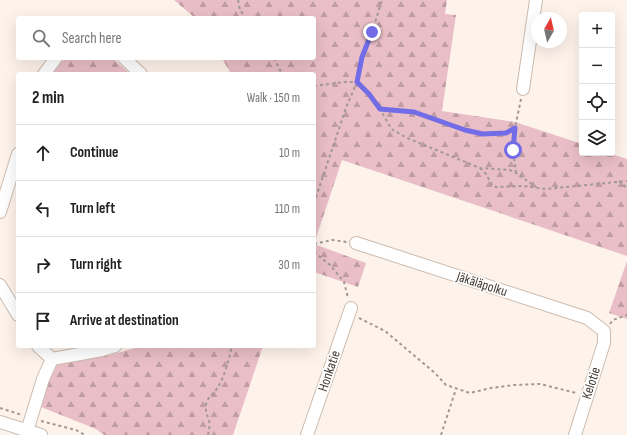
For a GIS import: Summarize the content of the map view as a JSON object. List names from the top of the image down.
{
  "streets": {
    "street": ["Jäkäläpolku", "Honkatie", "Kelotie"]
  },
  "crossings": [
    ["Jäkäläpolku", "Kelotie"]
  ],
  "north": "top",
  "page": {
    "map_buttons": ["+", "−"],
    "search": "Search here",
    "heading": ["2 min", "Walk · 150 m"],
    "list": [
      ["Continue", "10 m"],
      ["Turn left", "110 m"],
      ["Turn right", "30 m"],
      "Arrive at destination"
    ]
  }
}
